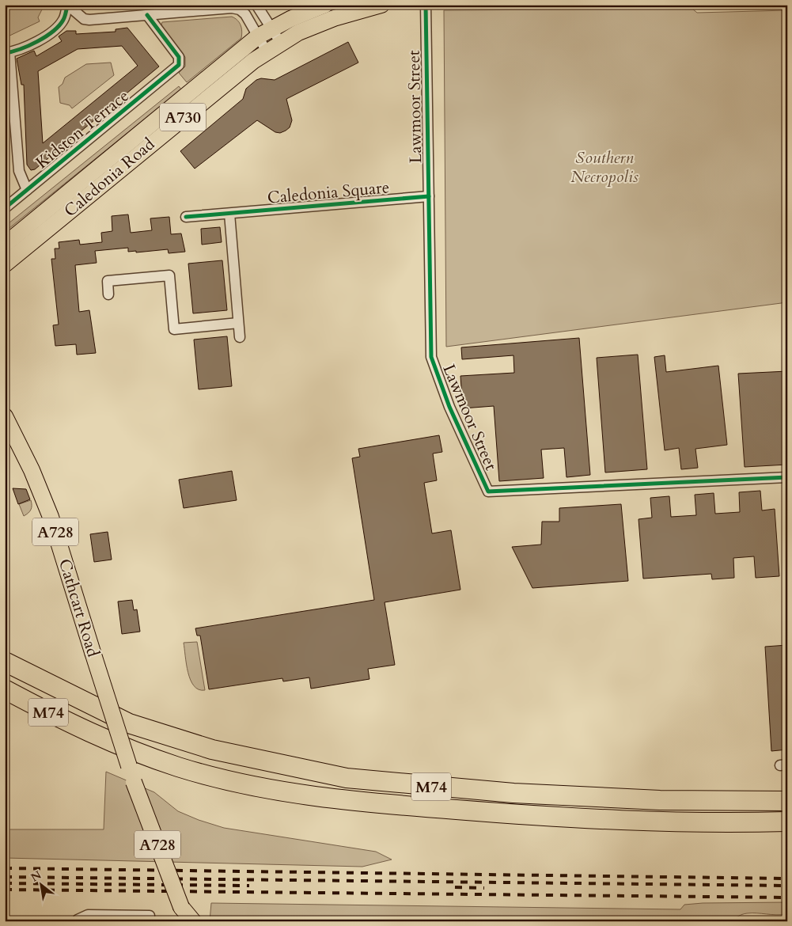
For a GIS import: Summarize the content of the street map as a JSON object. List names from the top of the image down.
{
  "streets": {
    "highway": ["M74"],
    "main road": [
      "A730",
      "Caledonia Road",
      "A728",
      "Cathcart Road"
    ],
    "street": ["Lawmoor Street", "Kidston Terrace", "Caledonia Square"]
  },
  "crossings": [
    ["Lawmoor Street", "Caledonia Square"]
  ],
  "parks": ["Southern Necropolis"],
  "north": "top left"
}
